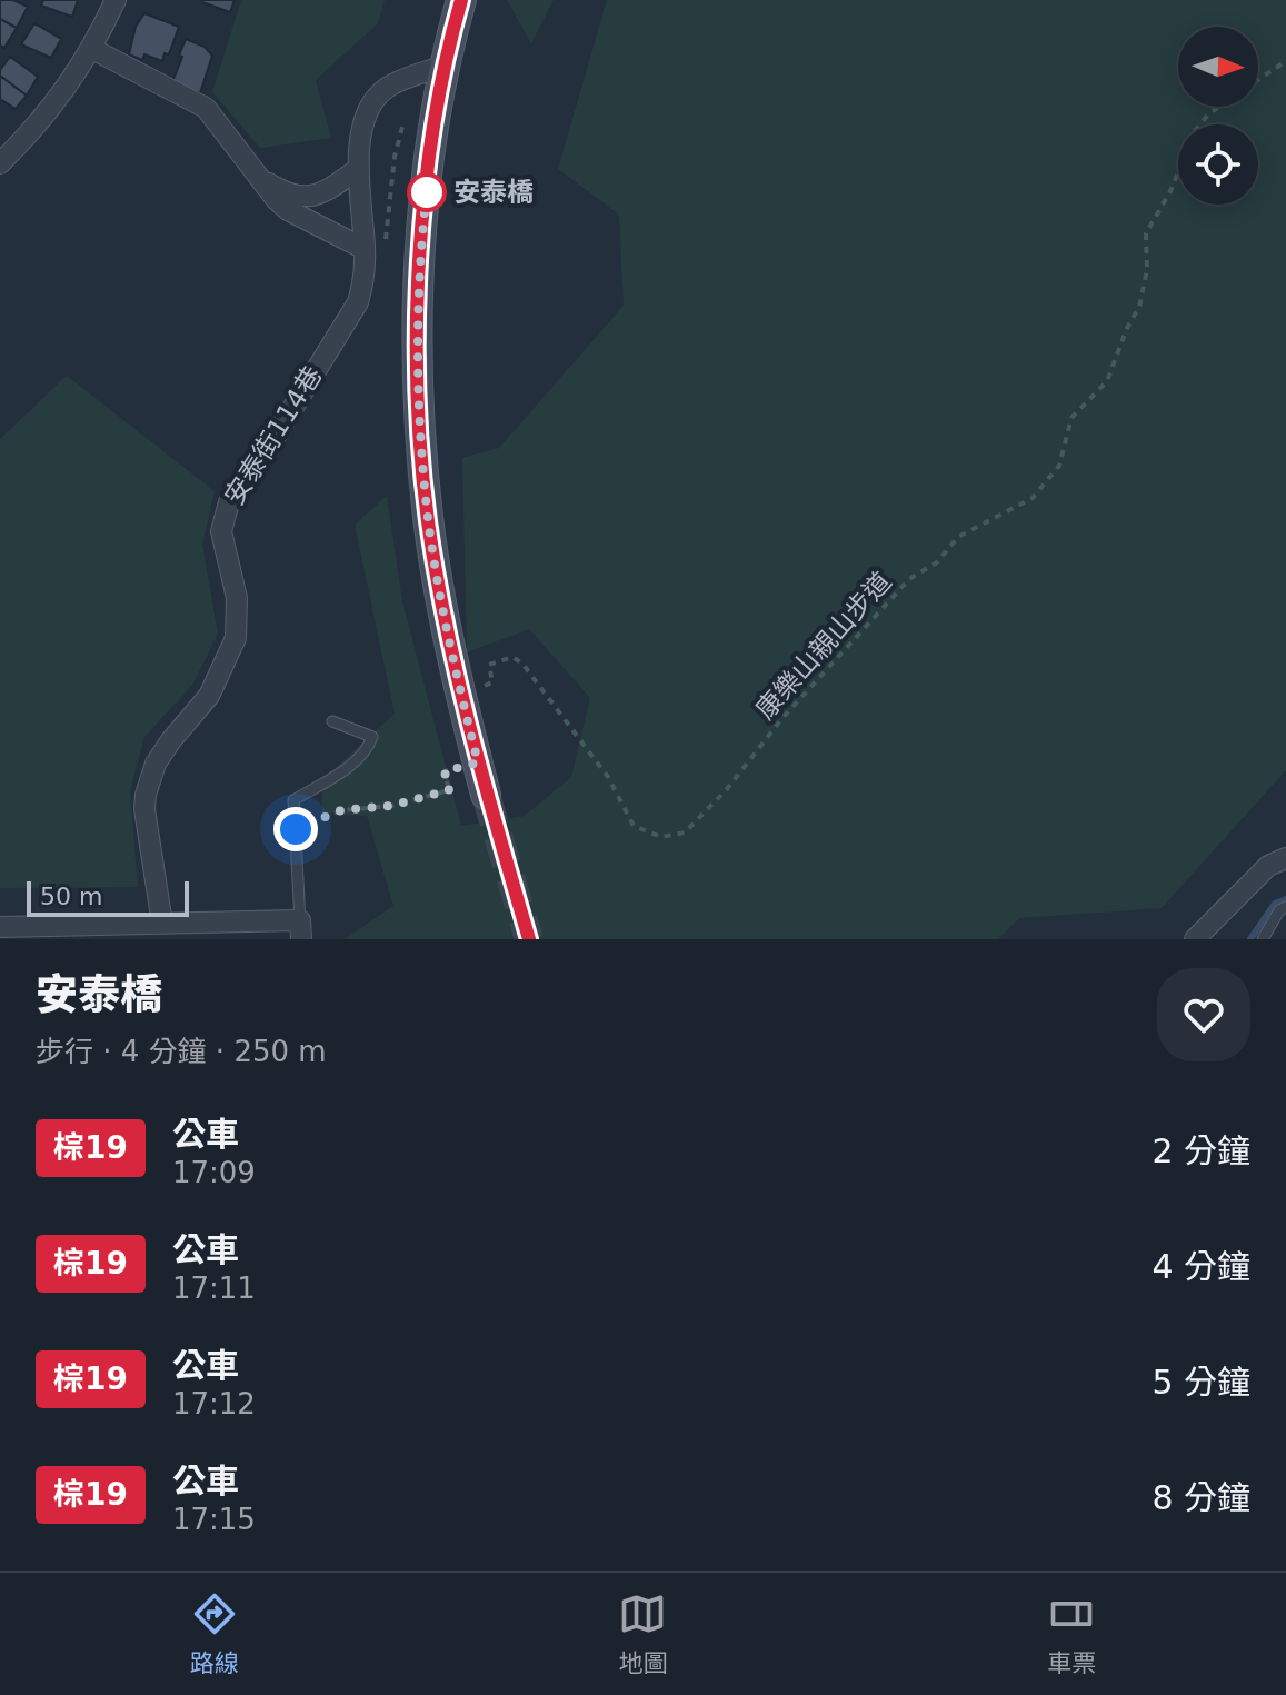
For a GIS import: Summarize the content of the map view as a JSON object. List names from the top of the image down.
{
  "streets": {
    "street": ["安泰街114巷"],
    "path": ["康樂山親山步道"]
  },
  "places": ["安泰橋"],
  "lines": ["bus line 棕19"],
  "scale_bar": "50 m",
  "north": "right",
  "page": {
    "scale": "50 m",
    "heading": ["安泰橋", "步行 · 4 分鐘 · 250 m"],
    "list": [
      {
        "mark": "棕19",
        "name": "公車",
        "note": "17:09",
        "value": "2 分鐘"
      },
      {
        "mark": "棕19",
        "name": "公車",
        "note": "17:11",
        "value": "4 分鐘"
      },
      {
        "mark": "棕19",
        "name": "公車",
        "note": "17:12",
        "value": "5 分鐘"
      },
      {
        "mark": "棕19",
        "name": "公車",
        "note": "17:15",
        "value": "8 分鐘"
      }
    ],
    "tabs": ["路線", "地圖", "車票"]
  }
}
